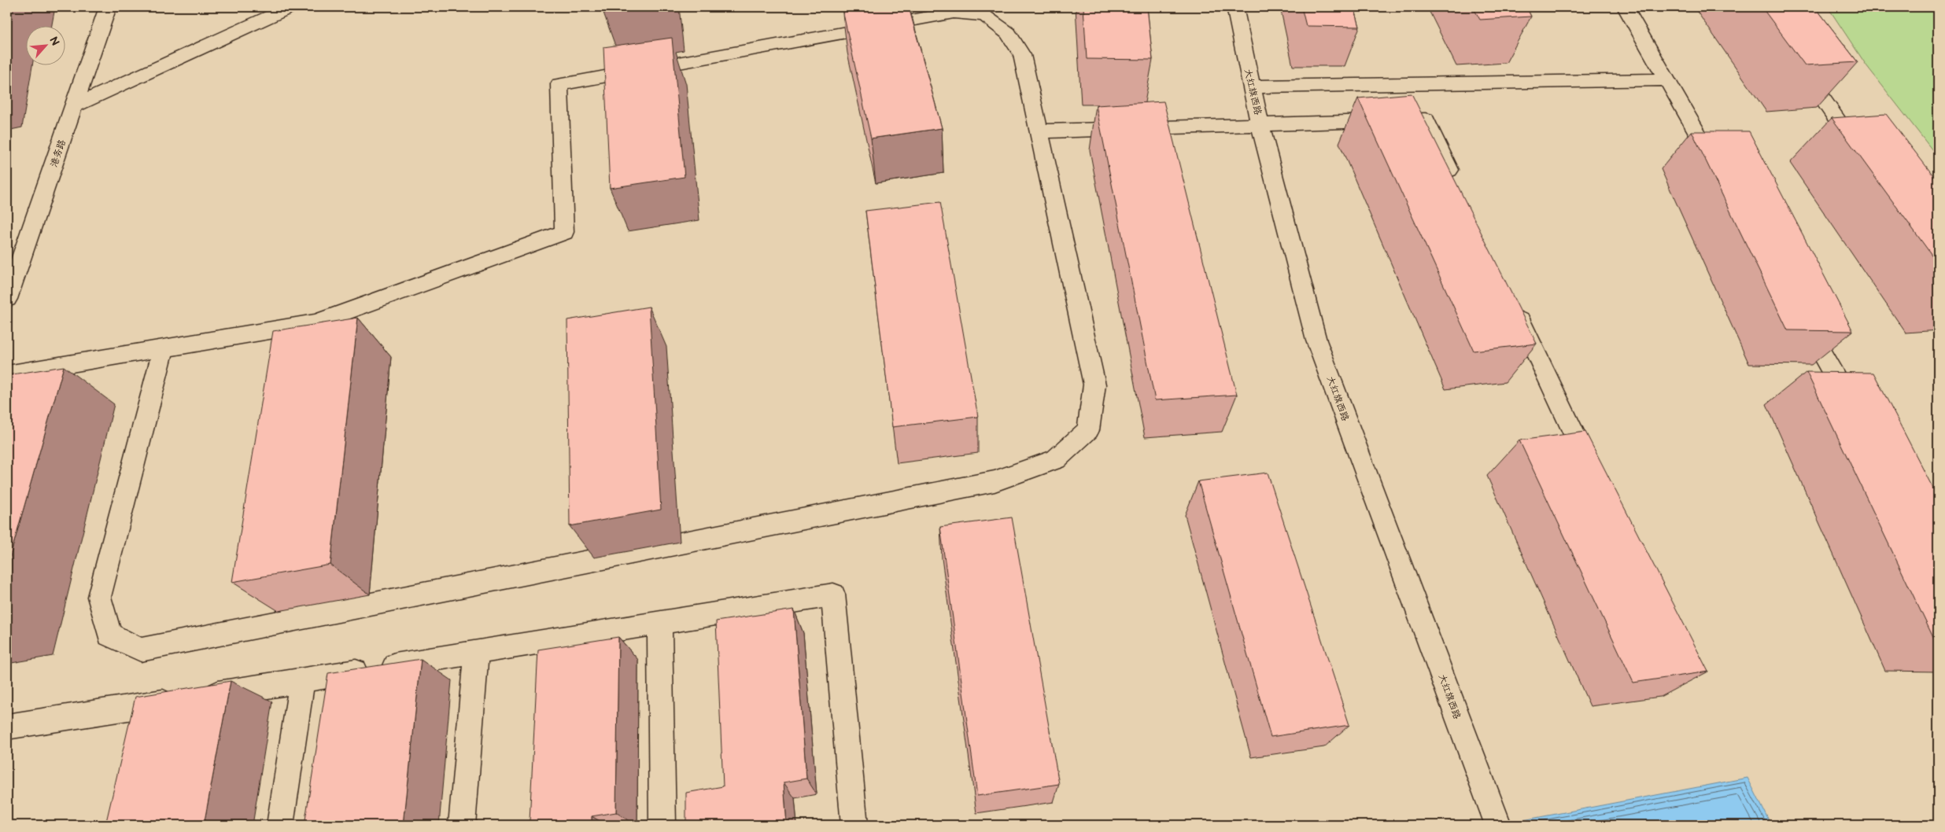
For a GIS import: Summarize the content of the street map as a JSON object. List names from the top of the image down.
{
  "streets": {
    "street": ["大红旗西路", "港务路"]
  },
  "north": "top right"
}
